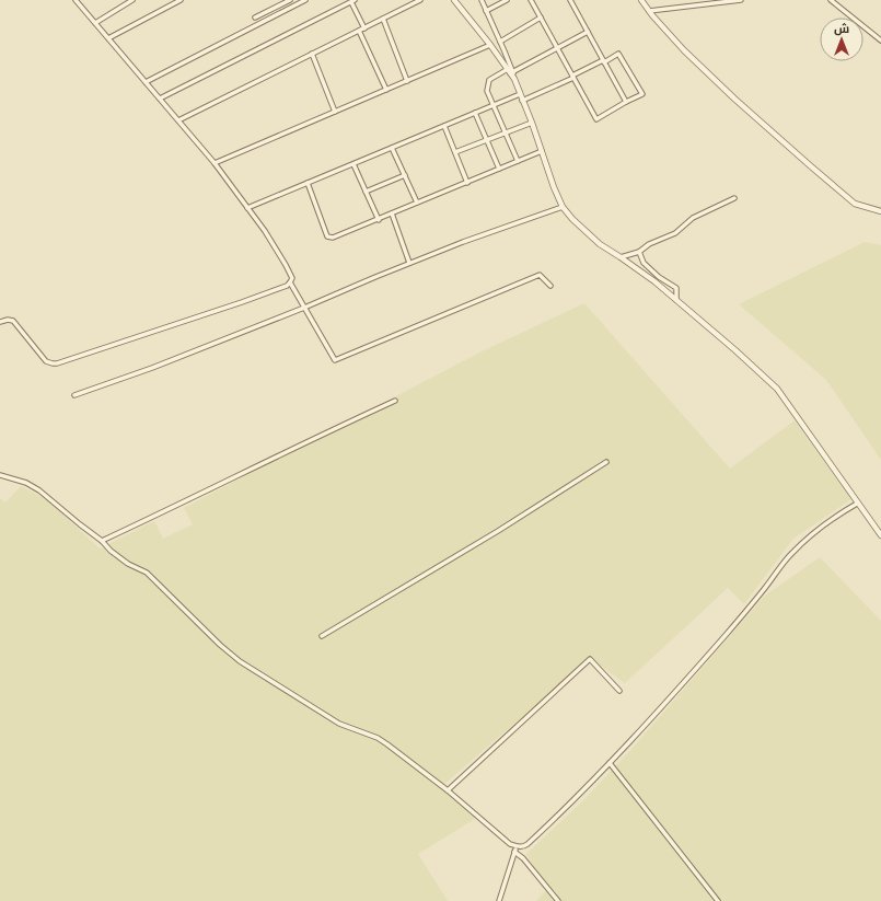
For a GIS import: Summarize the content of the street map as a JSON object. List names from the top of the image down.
{
  "north": "top"
}
